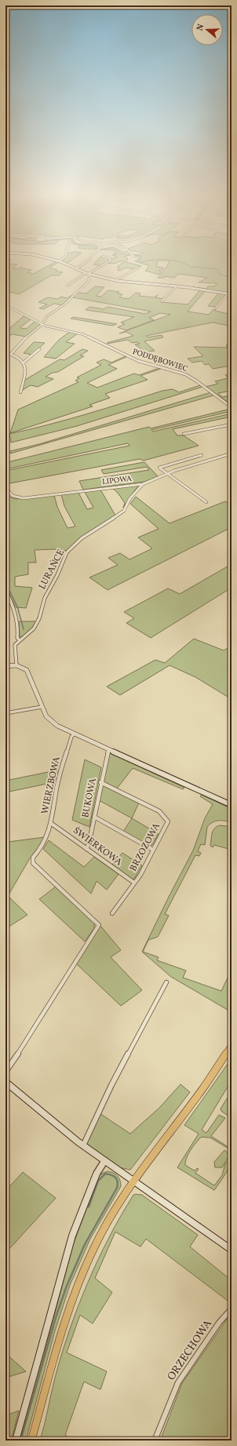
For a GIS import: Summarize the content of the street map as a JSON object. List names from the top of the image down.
{
  "streets": {
    "street": [
      "PODDĘBOWIEC",
      "LIPOWA",
      "LURAŃCE",
      "WIERZBOWA",
      "BUKOWA",
      "ŚWIERKOWA",
      "BRZOZOWA",
      "ORZECHOWA"
    ]
  },
  "crossings": [
    ["LIPOWA", "LURAŃCE"],
    ["WIERZBOWA", "ŚWIERKOWA"],
    ["BUKOWA", "ŚWIERKOWA"],
    ["BUKOWA", "BRZOZOWA"],
    ["ŚWIERKOWA", "BRZOZOWA"]
  ],
  "north": "left"
}
